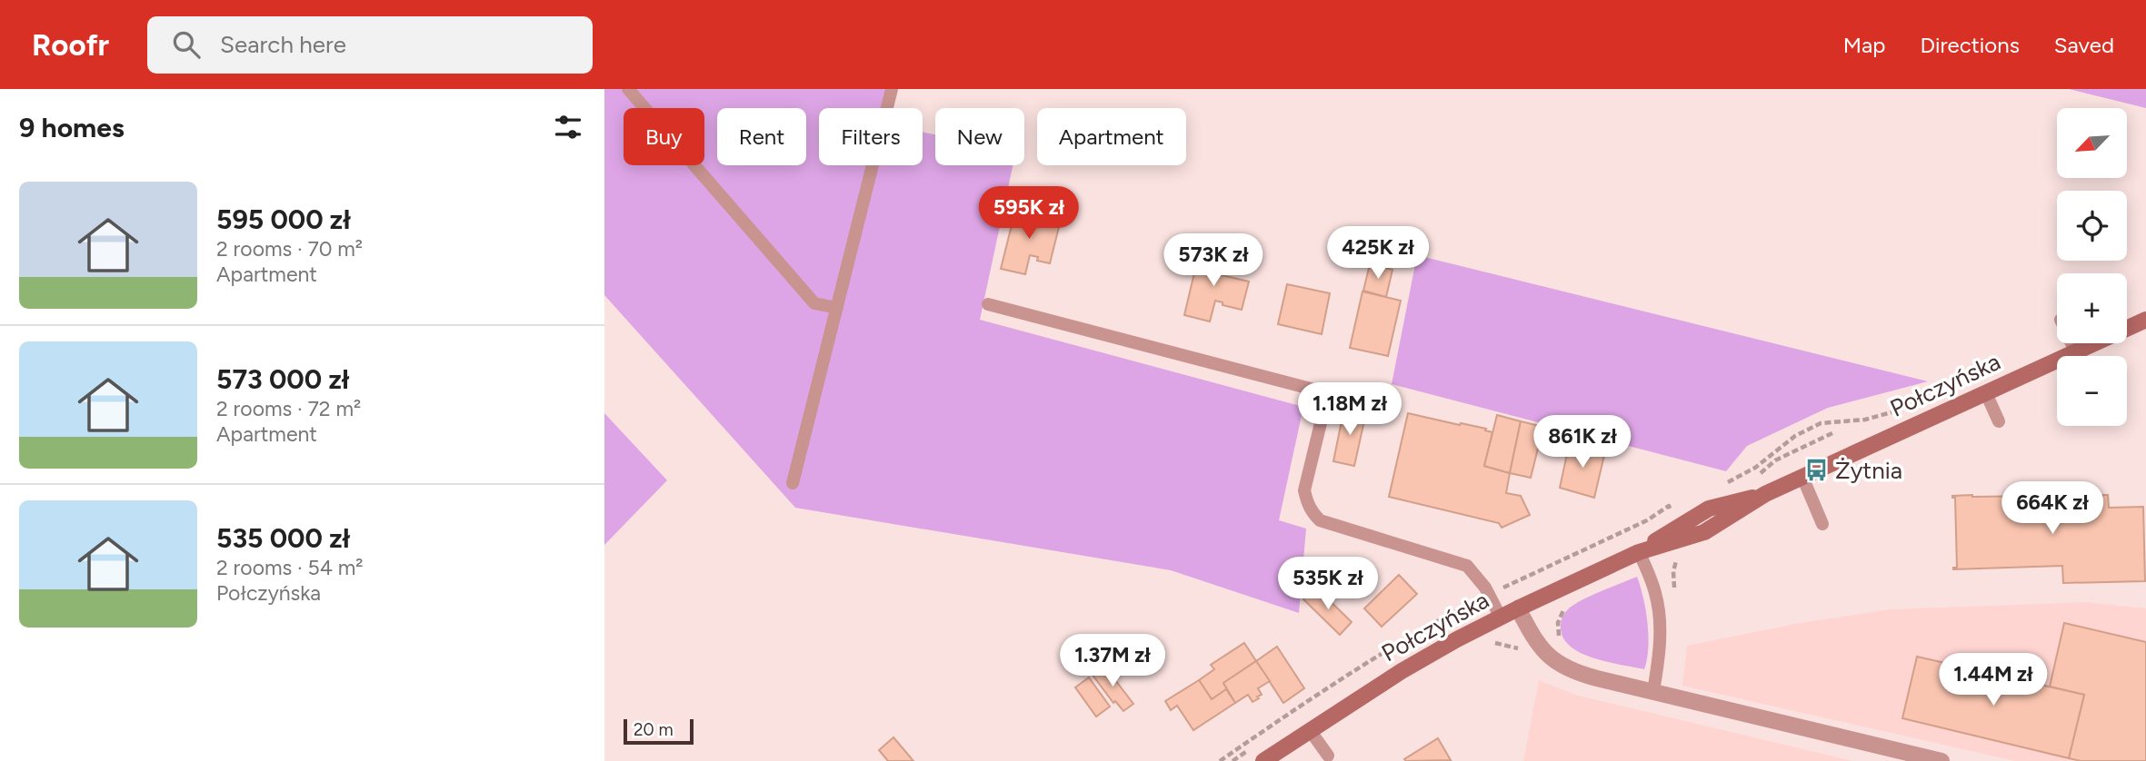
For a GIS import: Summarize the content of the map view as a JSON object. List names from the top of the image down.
{
  "streets": {
    "main road": ["Połczyńska"]
  },
  "places": {
    "bus stop": ["Żytnia"]
  },
  "scale_bar": "20 m",
  "north": "bottom left",
  "page": {
    "header": "Roofr",
    "search": "Search here",
    "nav": ["Map", "Directions", "Saved"],
    "heading": "9 homes",
    "map_buttons": ["+", "−"],
    "chip": [
      "Buy",
      "Rent",
      "Filters",
      "New",
      "Apartment"
    ],
    "list": [
      {
        "name": "595 000 zł",
        "note": "2 rooms · 70 m² · Apartment"
      },
      {
        "name": "573 000 zł",
        "note": "2 rooms · 72 m² · Apartment"
      },
      {
        "name": "535 000 zł",
        "note": "2 rooms · 54 m² · Połczyńska"
      }
    ],
    "price": [
      "595K zł",
      "425K zł",
      "573K zł",
      "1.18M zł",
      "861K zł",
      "664K zł",
      "535K zł",
      "1.37M zł",
      "1.44M zł"
    ],
    "scale": "20 m"
  }
}
